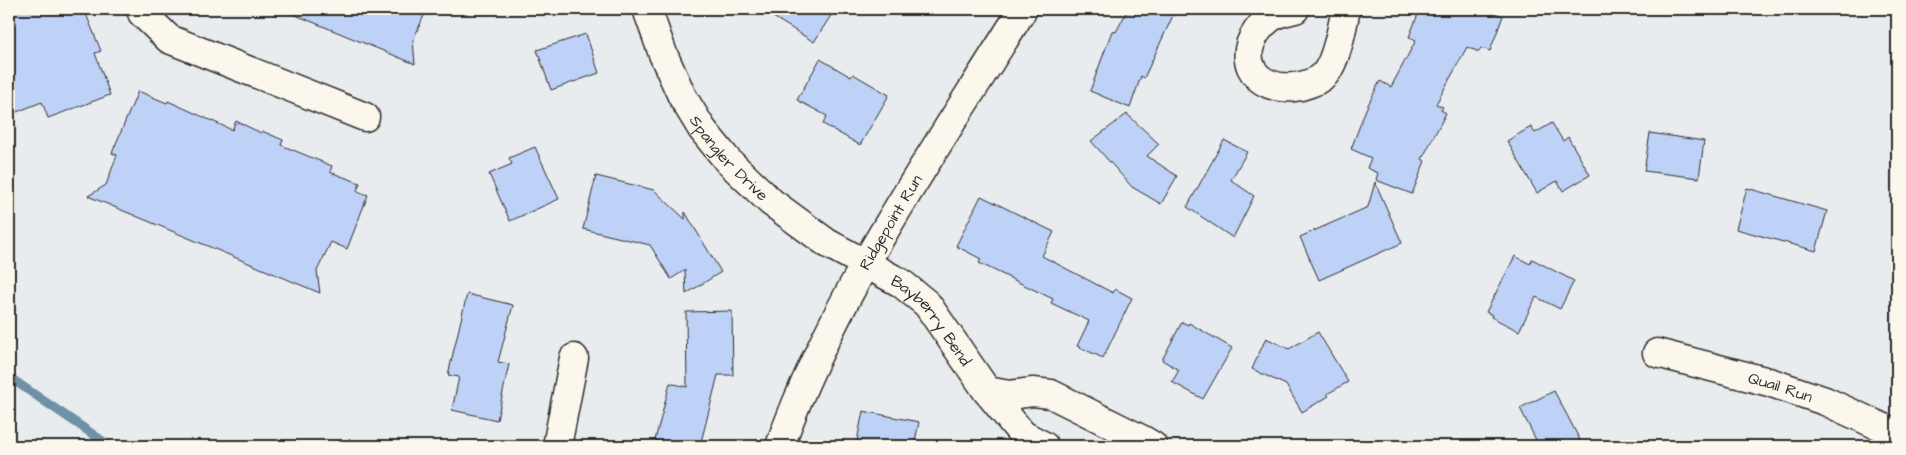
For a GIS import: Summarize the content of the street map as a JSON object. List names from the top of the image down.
{
  "streets": {
    "street": [
      "Spangler Drive",
      "Ridgepoint Run",
      "Bayberry Bend",
      "Quail Run"
    ]
  },
  "crossings": [
    ["Spangler Drive", "Ridgepoint Run"],
    ["Spangler Drive", "Bayberry Bend"],
    ["Ridgepoint Run", "Bayberry Bend"]
  ]
}
